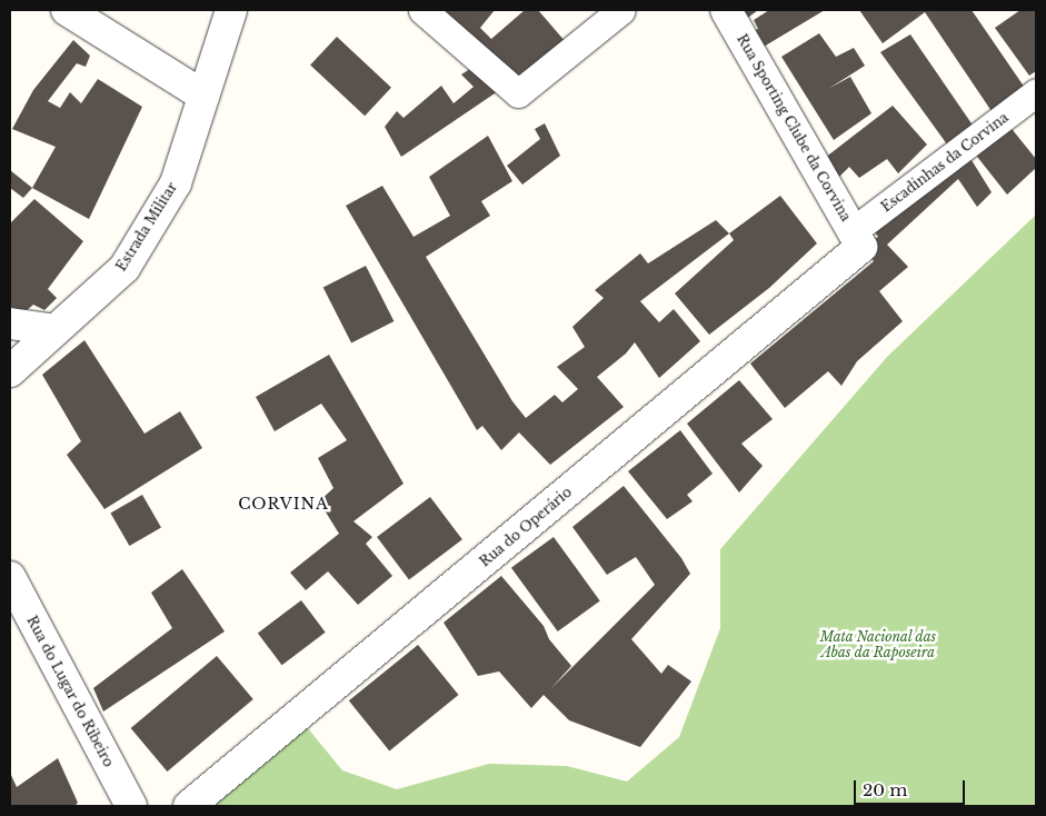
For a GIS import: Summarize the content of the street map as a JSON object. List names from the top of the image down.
{
  "streets": {
    "street": [
      "Rua Sporting Clube da Corvina",
      "Escadinhas da Corvina",
      "Estrada Militar",
      "Rua do Operário",
      "Rua do Lugar do Ribeiro"
    ]
  },
  "crossings": [
    ["Rua Sporting Clube da Corvina", "Escadinhas da Corvina"],
    ["Rua Sporting Clube da Corvina", "Rua do Operário"],
    ["Escadinhas da Corvina", "Rua do Operário"]
  ],
  "districts": ["CORVINA"],
  "parks": ["Mata Nacional das Abas da Raposeira"],
  "scale_bar": "20 m"
}
